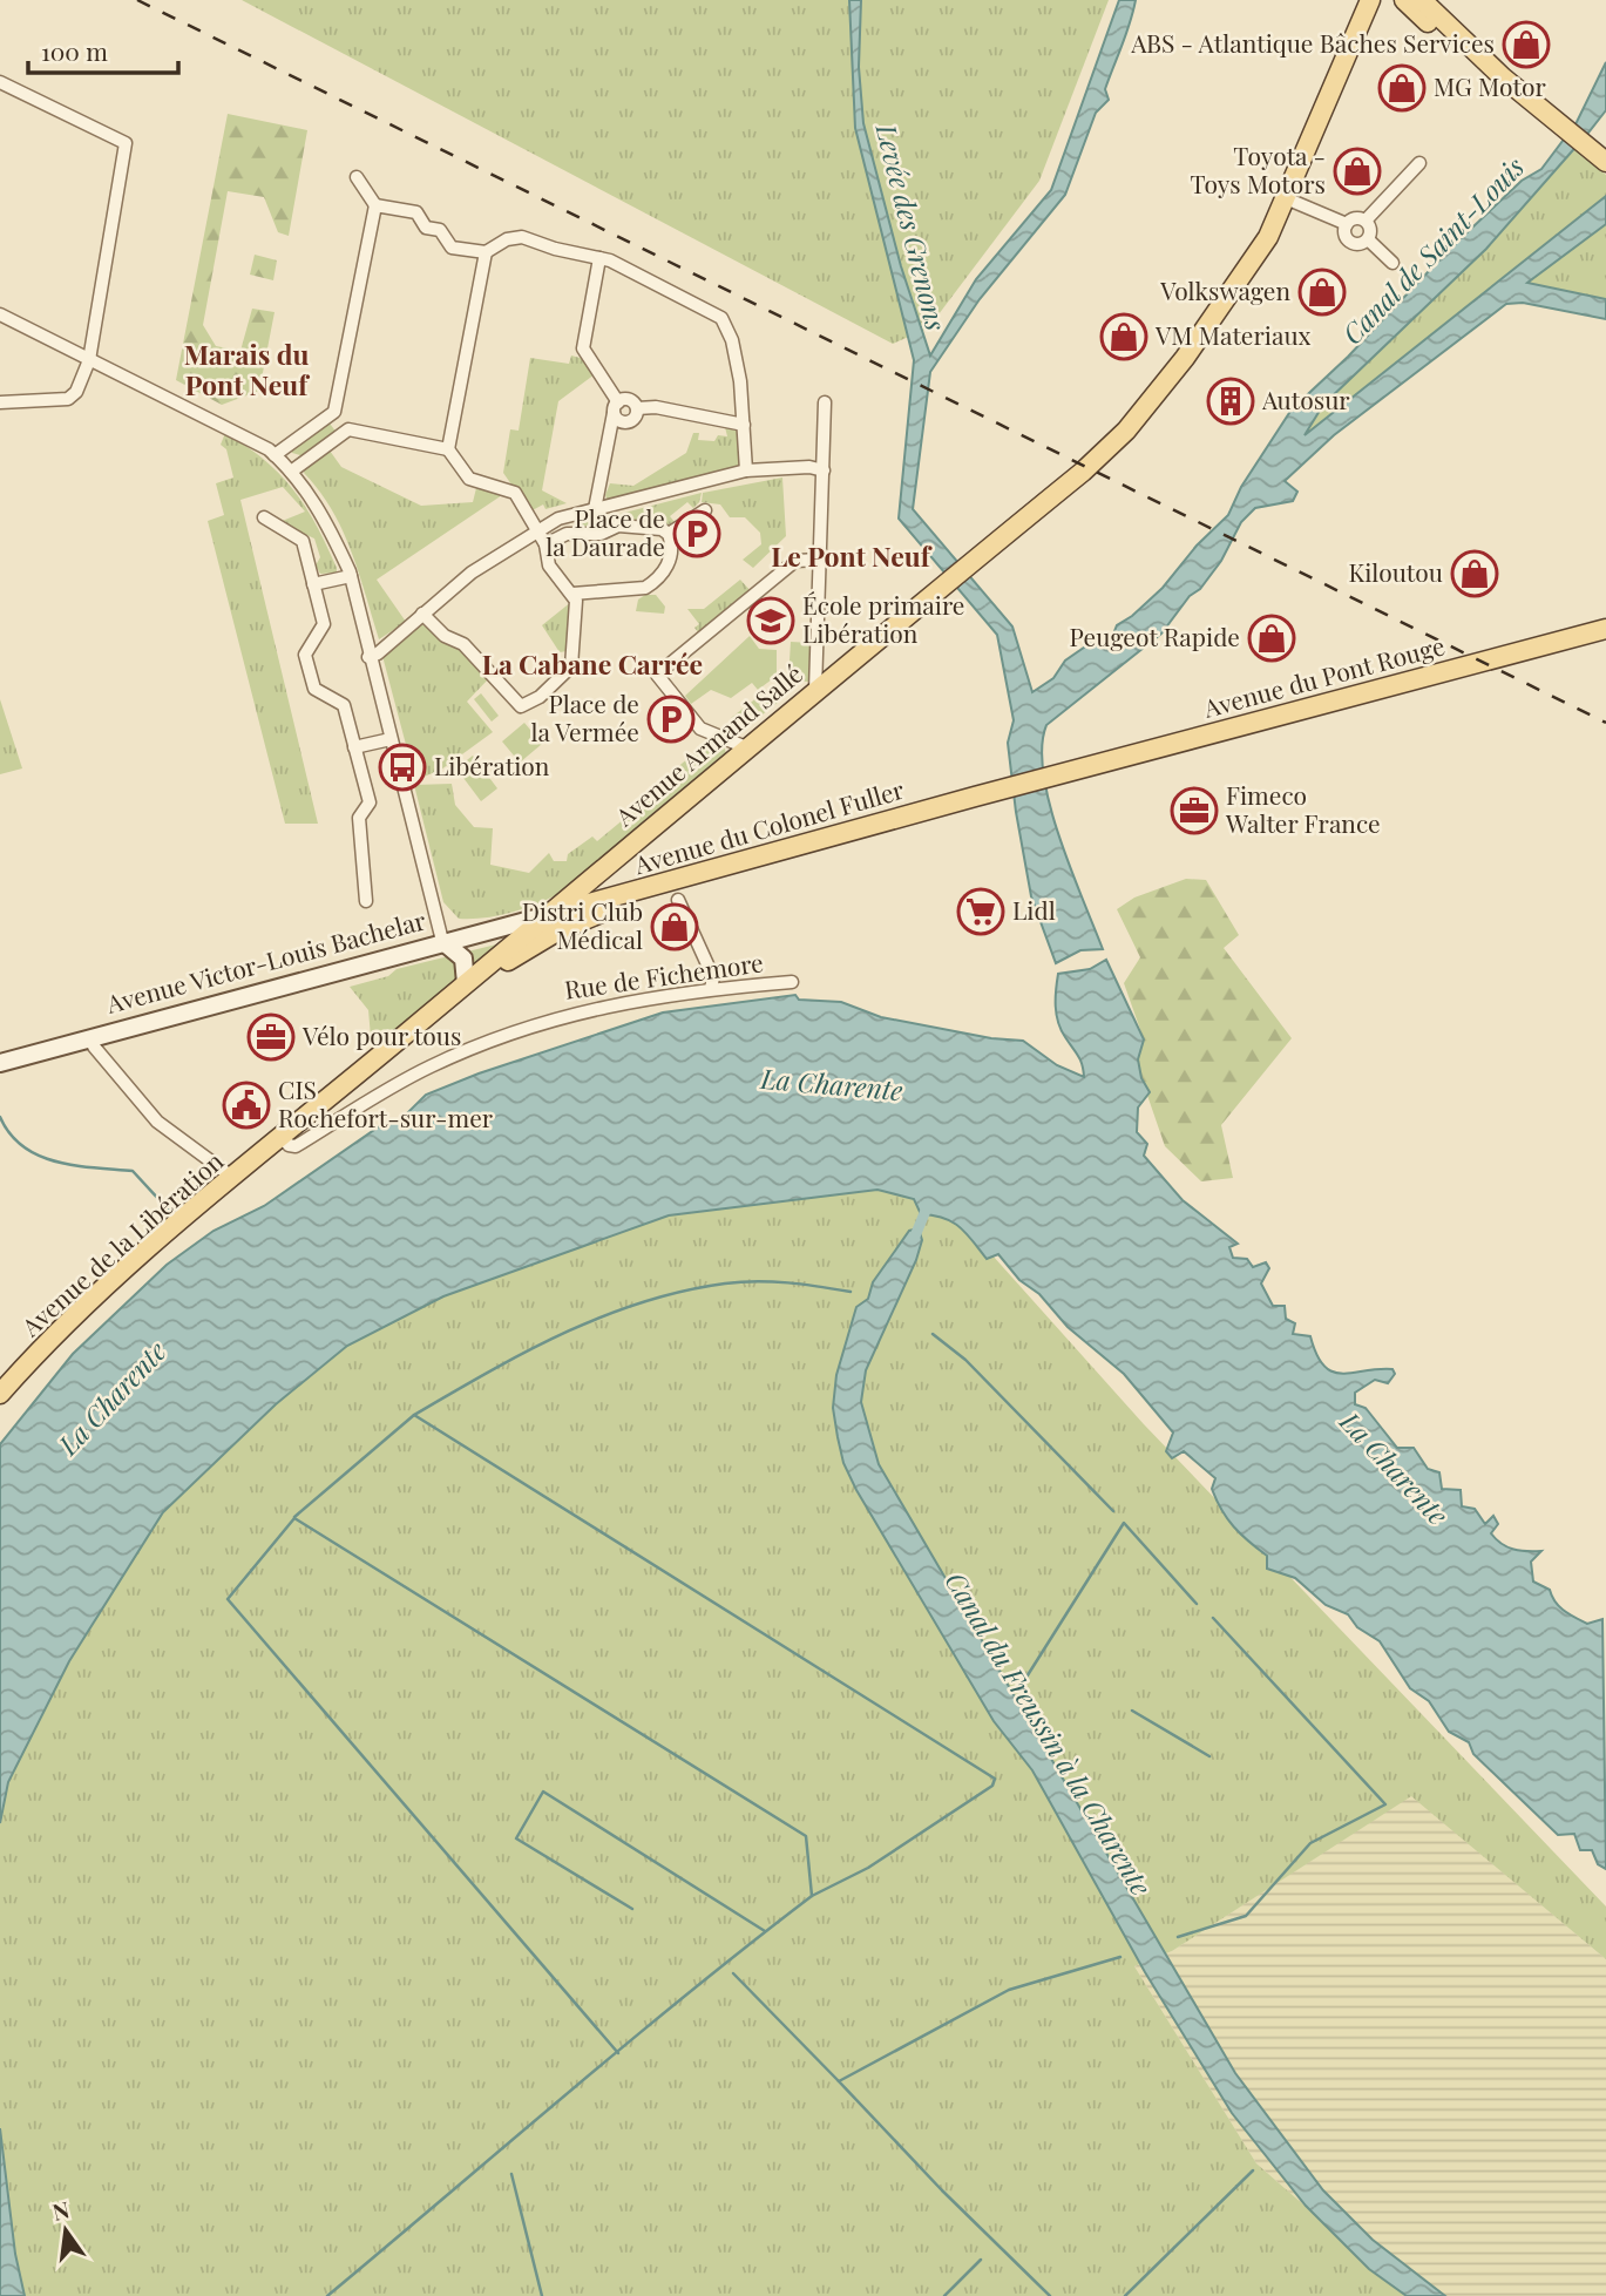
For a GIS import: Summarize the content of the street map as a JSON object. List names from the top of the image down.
{
  "streets": {
    "main road": [
      "Avenue du Pont Rouge",
      "Avenue Armand Sallé",
      "Avenue du Colonel Fuller",
      "Avenue Victor-Louis Bachelar",
      "Avenue de la Libération"
    ],
    "street": ["Rue de Fichemore"]
  },
  "crossings": [
    ["Avenue du Pont Rouge", "Avenue du Colonel Fuller"],
    ["Avenue Armand Sallé", "Avenue du Colonel Fuller"],
    ["Avenue Armand Sallé", "Avenue Victor-Louis Bachelar"],
    ["Avenue Armand Sallé", "Avenue de la Libération"],
    ["Avenue du Colonel Fuller", "Avenue Victor-Louis Bachelar"],
    ["Avenue du Colonel Fuller", "Avenue de la Libération"],
    ["Avenue Victor-Louis Bachelar", "Avenue de la Libération"],
    ["Rue de Fichemore", "Avenue de la Libération"]
  ],
  "districts": ["Marais du Pont Neuf", "Le Pont Neuf", "La Cabane Carrée"],
  "water": [
    "Levée des Grenons",
    "Canal de Saint-Louis",
    "La Charente",
    "Canal du Freussin à la Charente"
  ],
  "places": {
    "shop": [
      "ABS - Atlantique Bâches Services",
      "MG Motor",
      "Toyota - Toys Motors",
      "Volkswagen",
      "VM Materiaux",
      "Kiloutou",
      "Peugeot Rapide",
      "Distri Club Médical"
    ],
    "building": ["Autosur"],
    "parking": ["Place de la Daurade", "Place de la Vermée"],
    "school or university": ["École primaire Libération"],
    "bus stop": ["Libération"],
    "office": ["Fimeco Walter France", "Vélo pour tous"],
    "supermarket": ["Lidl"],
    "public building": ["CIS Rochefort-sur-mer"]
  },
  "scale_bar": "100 m",
  "north": "top"
}
